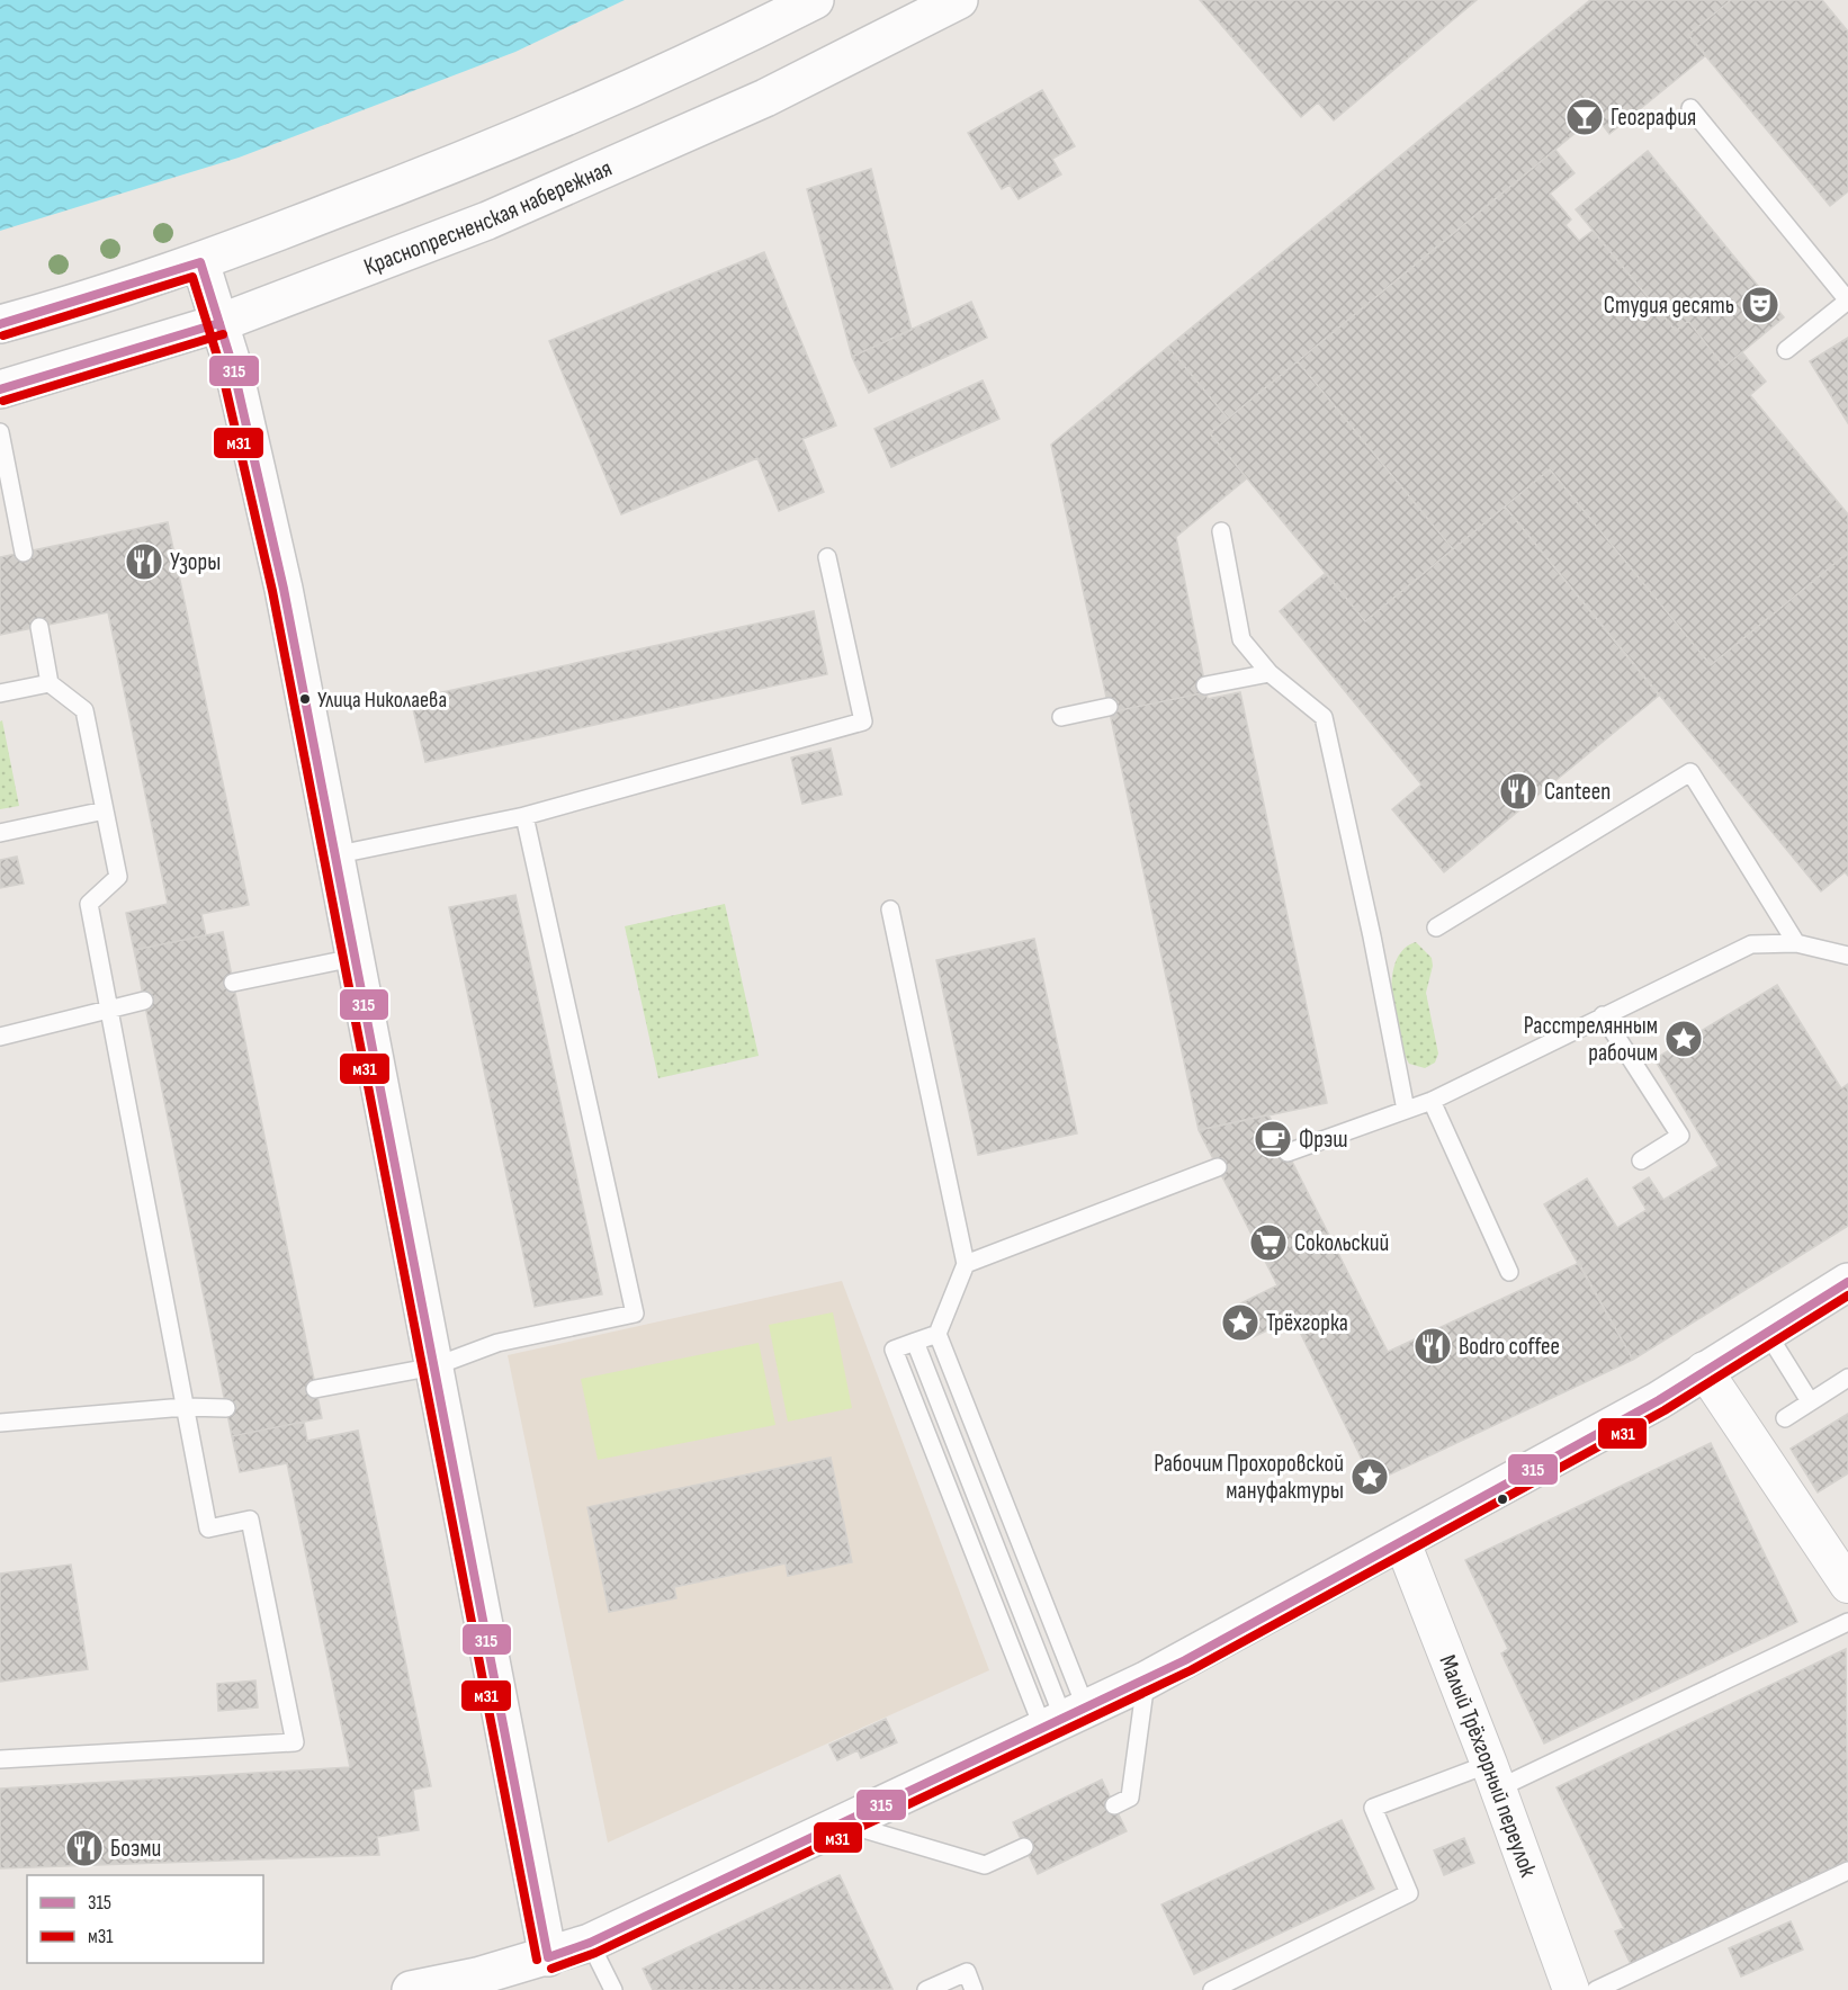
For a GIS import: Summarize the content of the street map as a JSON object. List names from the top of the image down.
{
  "streets": {
    "street": ["Краснопресненская набережная", "Малый Трёхгорный переулок"]
  },
  "places": {
    "bar": ["География"],
    "theatre": ["Студия десять"],
    "restaurant": [
      "Узоры",
      "Canteen",
      "Bodro coffee",
      "Боэми"
    ],
    "other": ["Улица Николаева"],
    "place": ["Расстрелянным рабочим", "Трёхгорка", "Рабочим Прохоровской мануфактуры"],
    "cafe": ["Фрэш"],
    "supermarket": ["Сокольский"]
  },
  "lines": ["transit line 315", "transit line м31"],
  "legend": ["315", "м31"]
}
